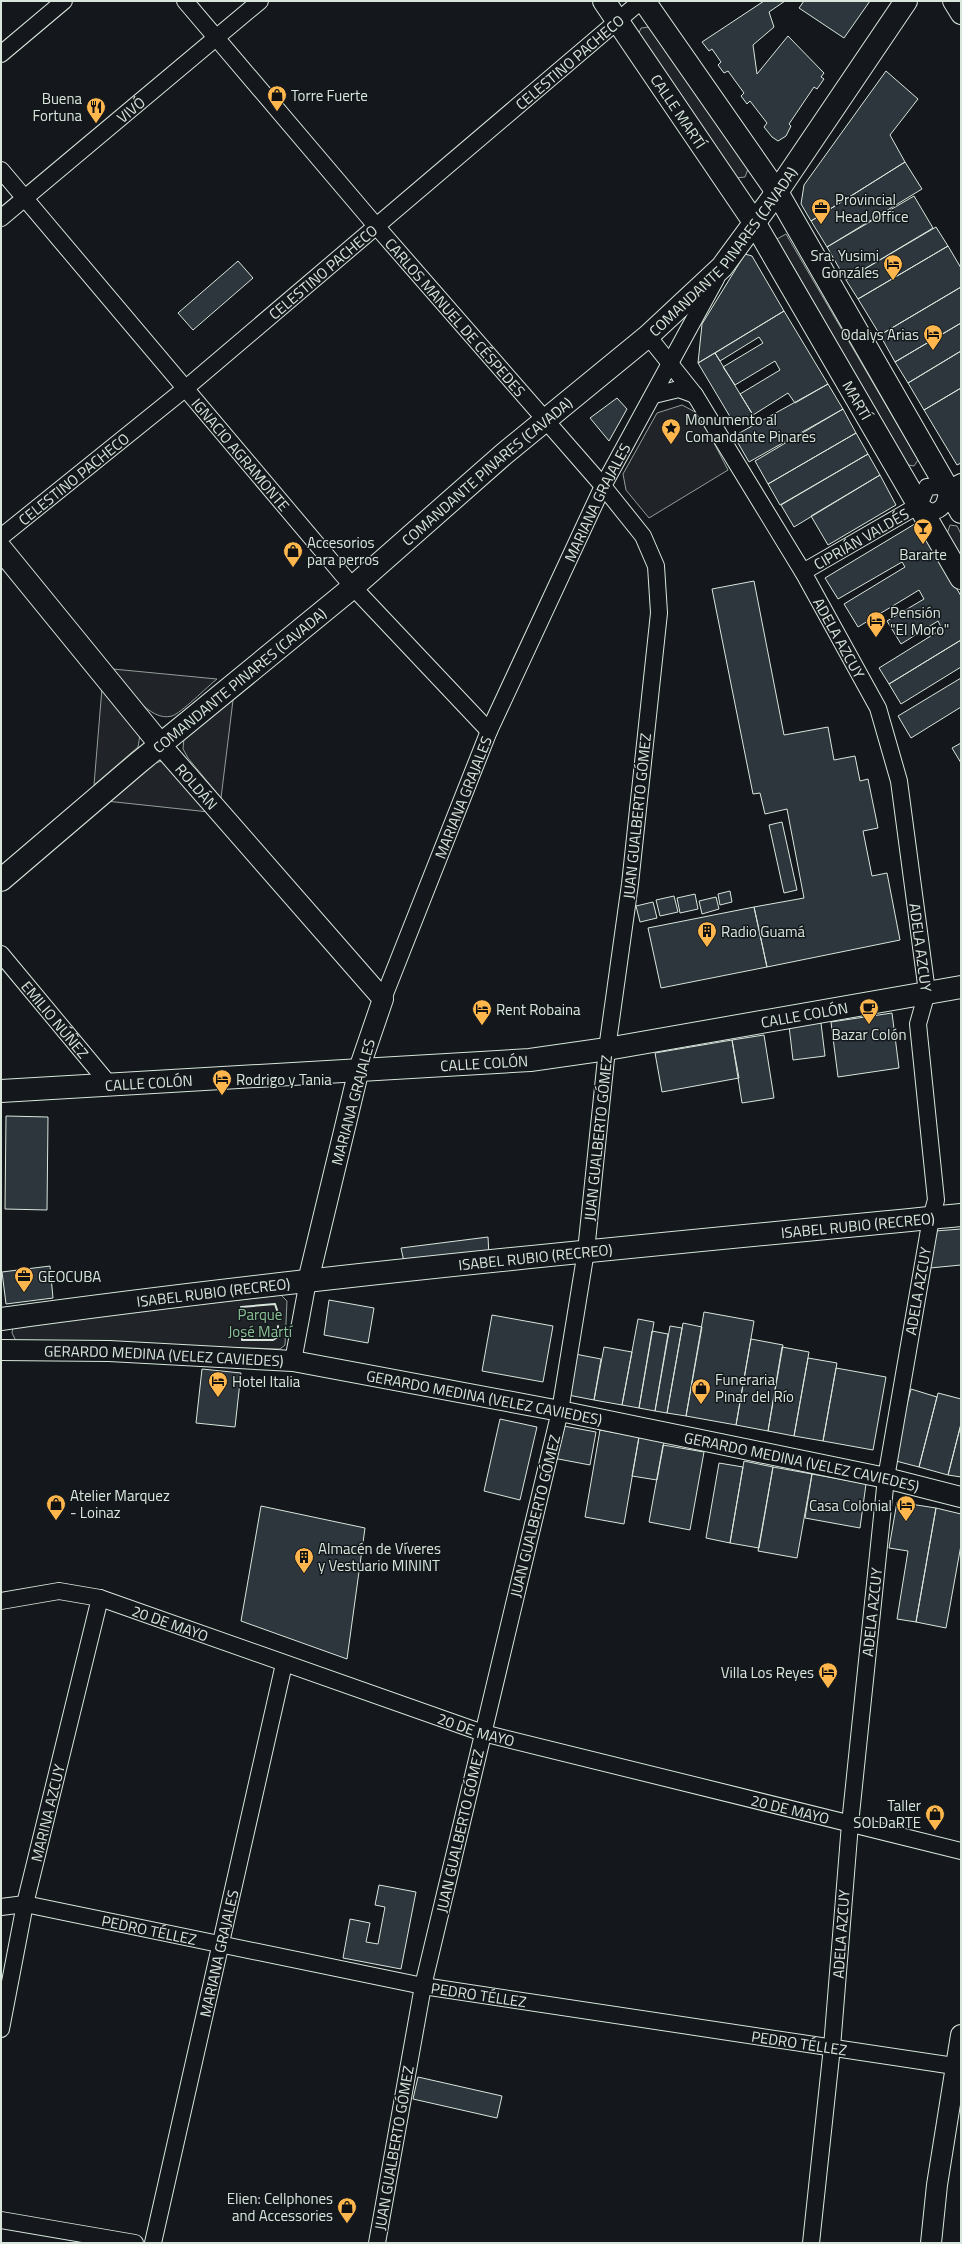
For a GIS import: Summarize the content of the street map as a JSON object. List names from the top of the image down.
{
  "streets": {
    "main road": [
      "CALLE MARTÍ",
      "COMANDANTE PINARES (CAVADA)",
      "MARTÍ",
      "ROLDÁN",
      "CALLE COLÓN",
      "ISABEL RUBIO (RECREO)"
    ],
    "street": [
      "CELESTINO PACHECO",
      "VIVÓ",
      "CARLOS MANUEL DE CÉSPEDES",
      "IGNACIO AGRAMONTE",
      "MARIANA GRAJALES",
      "CIPRIÁN VALDÉS",
      "ADELA AZCUY",
      "JUAN GUALBERTO GÓMEZ",
      "EMILIO NÚÑEZ",
      "GERARDO MEDINA (VELEZ CAVIEDES)",
      "20 DE MAYO",
      "MARINA AZCUY",
      "PEDRO TÉLLEZ"
    ]
  },
  "crossings": [
    ["CELESTINO PACHECO", "CALLE MARTÍ"],
    ["CELESTINO PACHECO", "CARLOS MANUEL DE CÉSPEDES"],
    ["CELESTINO PACHECO", "IGNACIO AGRAMONTE"],
    ["VIVÓ", "CARLOS MANUEL DE CÉSPEDES"],
    ["VIVÓ", "IGNACIO AGRAMONTE"],
    ["CALLE MARTÍ", "COMANDANTE PINARES (CAVADA)"],
    ["CALLE MARTÍ", "MARTÍ"],
    ["COMANDANTE PINARES (CAVADA)", "CARLOS MANUEL DE CÉSPEDES"],
    ["COMANDANTE PINARES (CAVADA)", "MARTÍ"],
    ["COMANDANTE PINARES (CAVADA)", "IGNACIO AGRAMONTE"],
    ["COMANDANTE PINARES (CAVADA)", "MARIANA GRAJALES"],
    ["COMANDANTE PINARES (CAVADA)", "ADELA AZCUY"],
    ["COMANDANTE PINARES (CAVADA)", "ROLDÁN"],
    ["CARLOS MANUEL DE CÉSPEDES", "MARIANA GRAJALES"],
    ["CARLOS MANUEL DE CÉSPEDES", "JUAN GUALBERTO GÓMEZ"],
    ["MARTÍ", "CIPRIÁN VALDÉS"],
    ["IGNACIO AGRAMONTE", "MARIANA GRAJALES"],
    ["MARIANA GRAJALES", "ADELA AZCUY"],
    ["MARIANA GRAJALES", "ROLDÁN"],
    ["MARIANA GRAJALES", "JUAN GUALBERTO GÓMEZ"],
    ["MARIANA GRAJALES", "CALLE COLÓN"],
    ["MARIANA GRAJALES", "ISABEL RUBIO (RECREO)"],
    ["MARIANA GRAJALES", "GERARDO MEDINA (VELEZ CAVIEDES)"],
    ["MARIANA GRAJALES", "20 DE MAYO"],
    ["MARIANA GRAJALES", "PEDRO TÉLLEZ"],
    ["CIPRIÁN VALDÉS", "ADELA AZCUY"],
    ["ADELA AZCUY", "CALLE COLÓN"],
    ["ADELA AZCUY", "ISABEL RUBIO (RECREO)"],
    ["ADELA AZCUY", "GERARDO MEDINA (VELEZ CAVIEDES)"],
    ["ADELA AZCUY", "20 DE MAYO"],
    ["ADELA AZCUY", "PEDRO TÉLLEZ"],
    ["JUAN GUALBERTO GÓMEZ", "CALLE COLÓN"],
    ["JUAN GUALBERTO GÓMEZ", "ISABEL RUBIO (RECREO)"],
    ["JUAN GUALBERTO GÓMEZ", "GERARDO MEDINA (VELEZ CAVIEDES)"],
    ["JUAN GUALBERTO GÓMEZ", "20 DE MAYO"],
    ["JUAN GUALBERTO GÓMEZ", "PEDRO TÉLLEZ"],
    ["CALLE COLÓN", "EMILIO NÚÑEZ"],
    ["20 DE MAYO", "MARINA AZCUY"],
    ["MARINA AZCUY", "PEDRO TÉLLEZ"]
  ],
  "parks": ["Parque José Martí"],
  "places": {
    "shop": [
      "Torre Fuerte",
      "Accesorios para perros",
      "Funeraria Pinar del Río",
      "Atelier Marquez - Loinaz",
      "Taller SOLDaRTE",
      "Elien: Cellphones and Accessories"
    ],
    "restaurant": ["Buena Fortuna"],
    "office": ["Provincial Head Office", "GEOCUBA"],
    "hotel": [
      "Sra. Yusimi Gonzáles",
      "Odalys Arias",
      "Pensión \"El Moro\"",
      "Rent Robaina",
      "Rodrigo y Tania",
      "Hotel Italia",
      "Casa Colonial",
      "Villa Los Reyes"
    ],
    "place": ["Monumento al Comandante Pinares"],
    "bar": ["Bararte"],
    "building": ["Radio Guamá", "Almacén de Víveres y Vestuario MININT"],
    "cafe": ["Bazar Colón"]
  }
}
